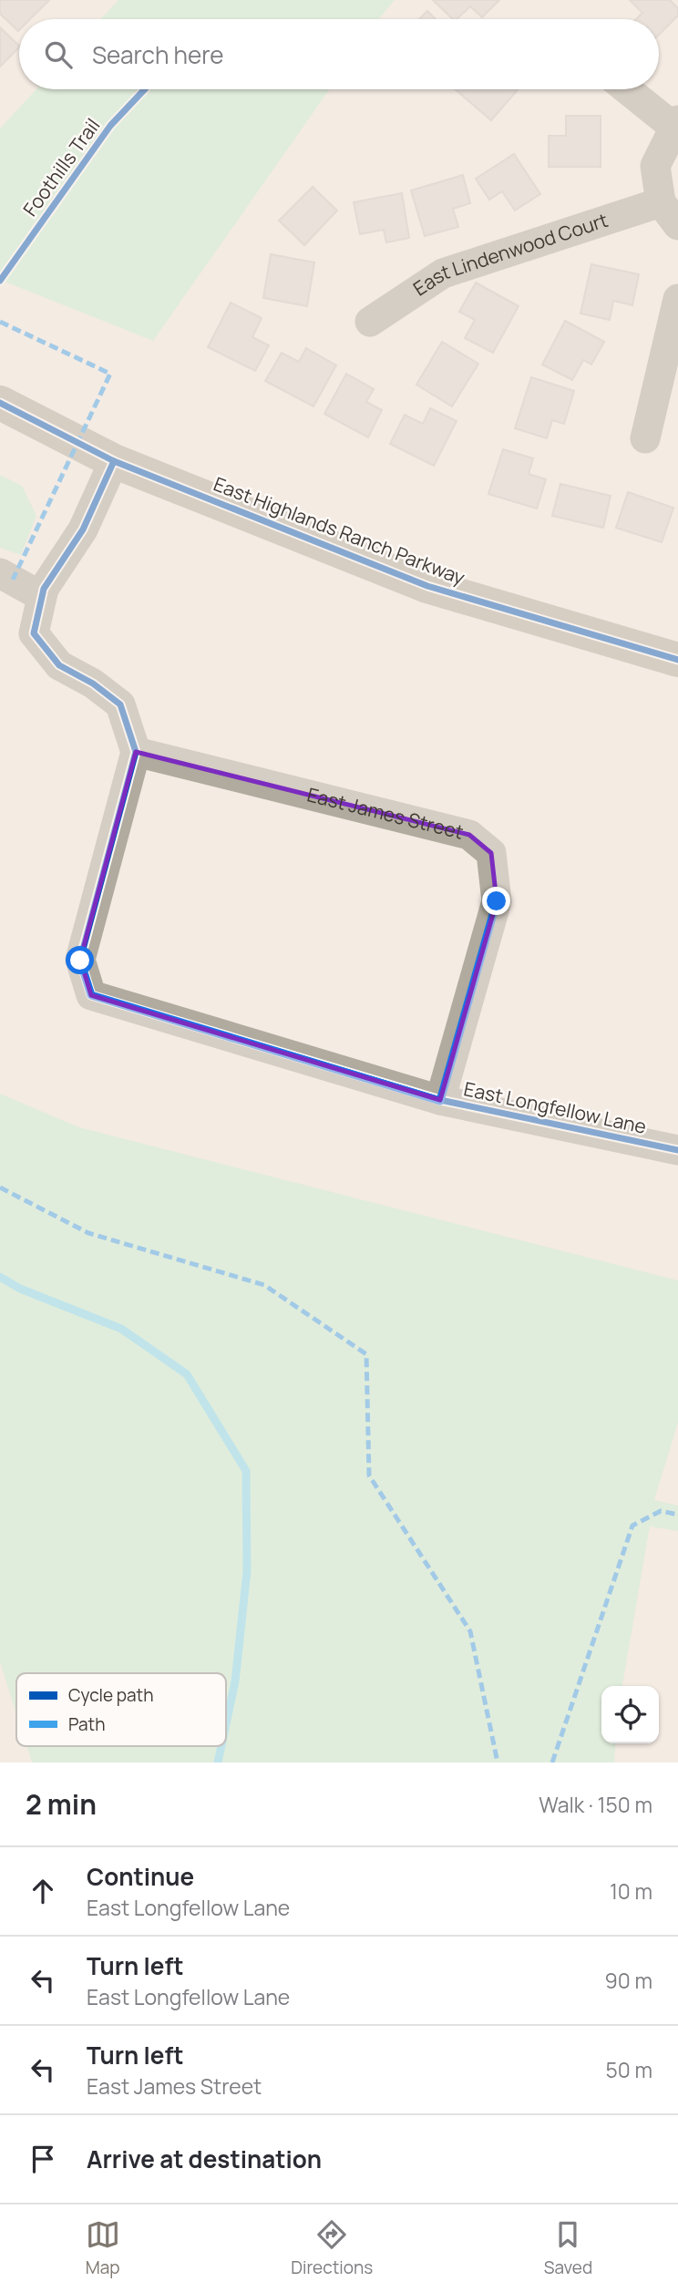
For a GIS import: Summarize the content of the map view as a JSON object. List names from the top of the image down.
{
  "streets": {
    "main road": ["East Highlands Ranch Parkway"],
    "street": ["East Lindenwood Court", "East James Street", "East Longfellow Lane"],
    "cycle path": ["Foothills Trail"]
  },
  "crossings": [
    ["East James Street", "East Longfellow Lane"]
  ],
  "legend": ["Cycle path", "Path"],
  "page": {
    "search": "Search here",
    "heading": ["2 min", "Walk · 150 m"],
    "list": [
      ["Continue", "East Longfellow Lane", "10 m"],
      ["Turn left", "East Longfellow Lane", "90 m"],
      ["Turn left", "East James Street", "50 m"],
      "Arrive at destination"
    ],
    "nav": ["Map", "Directions", "Saved"]
  }
}
